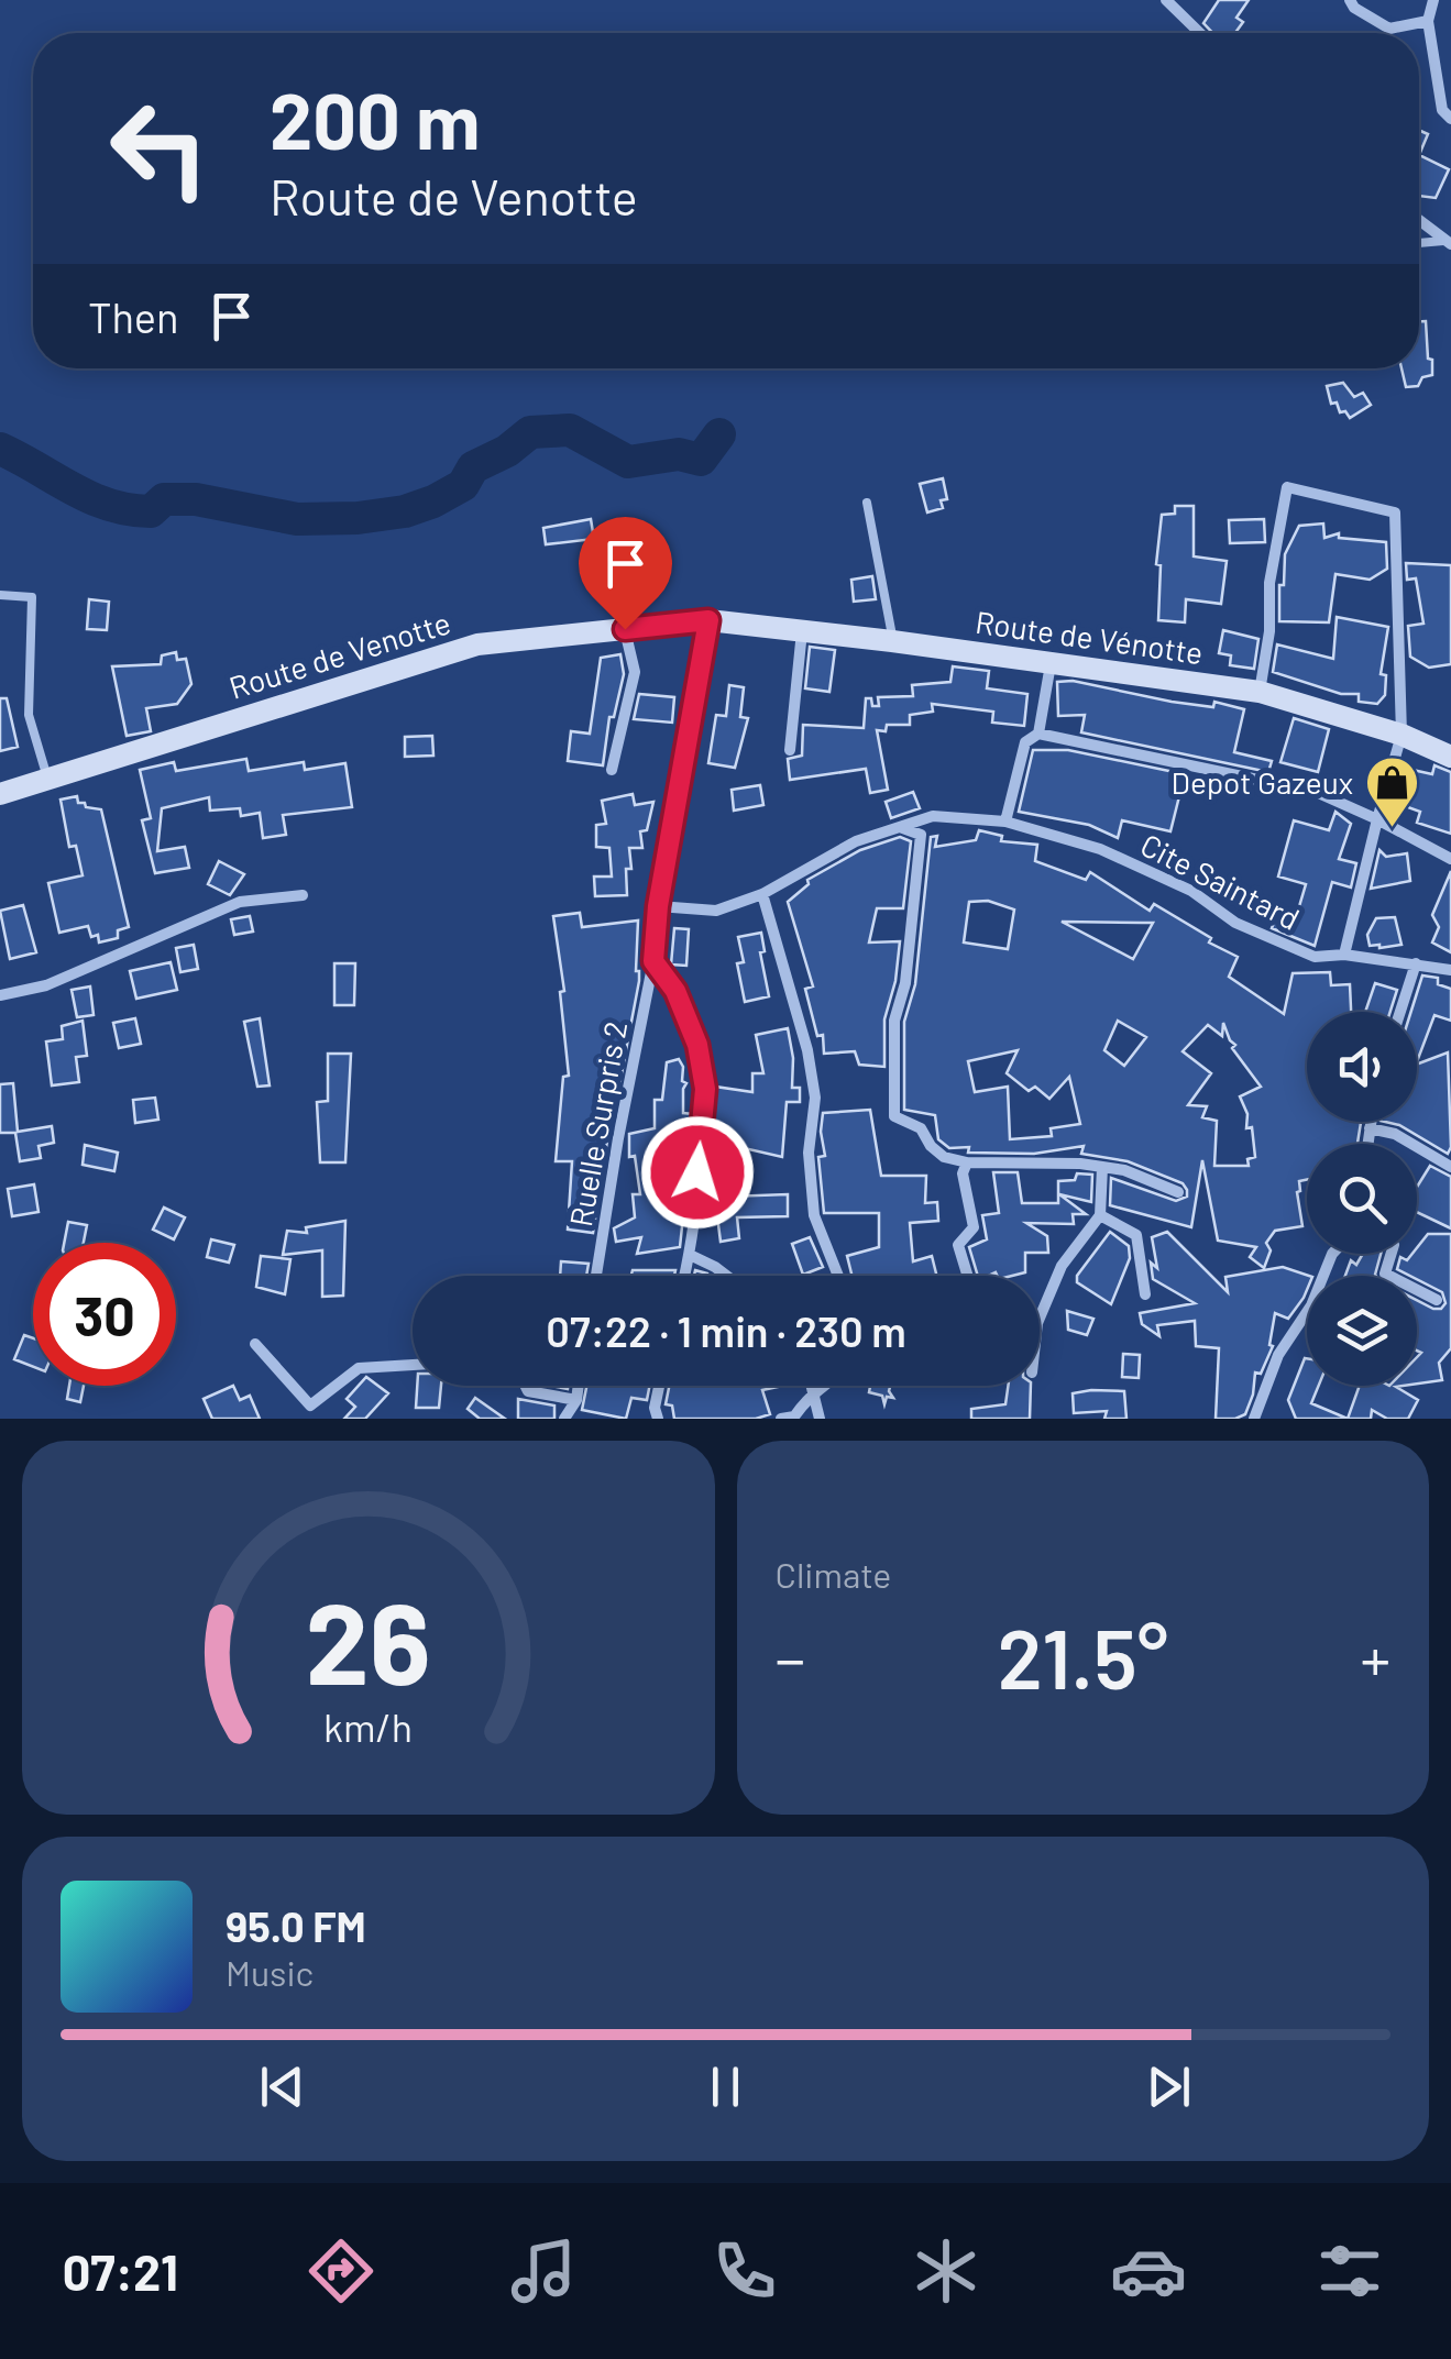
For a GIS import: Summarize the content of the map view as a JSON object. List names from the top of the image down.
{
  "streets": {
    "street": [
      "Route de Vénotte",
      "Route de Venotte",
      "Cite Saintard",
      "Ruelle Surpris 2"
    ]
  },
  "crossings": [
    ["Route de Vénotte", "Route de Venotte"],
    ["Route de Vénotte", "Ruelle Surpris 2"],
    ["Route de Venotte", "Ruelle Surpris 2"],
    ["Cite Saintard", "Ruelle Surpris 2"]
  ],
  "places": {
    "shop": ["Depot Gazeux"]
  },
  "page": {
    "turn": ["200 m", "Route de Venotte"],
    "then": "Then",
    "limit": "30",
    "trip": "07:22 · 1 min · 230 m",
    "tile": "Climate",
    "heat": ["−", "21.5°", "+"],
    "song": ["95.0 FM", "Music"],
    "tabs": "07:21",
    "gauge": ["26", "km/h"]
  }
}
